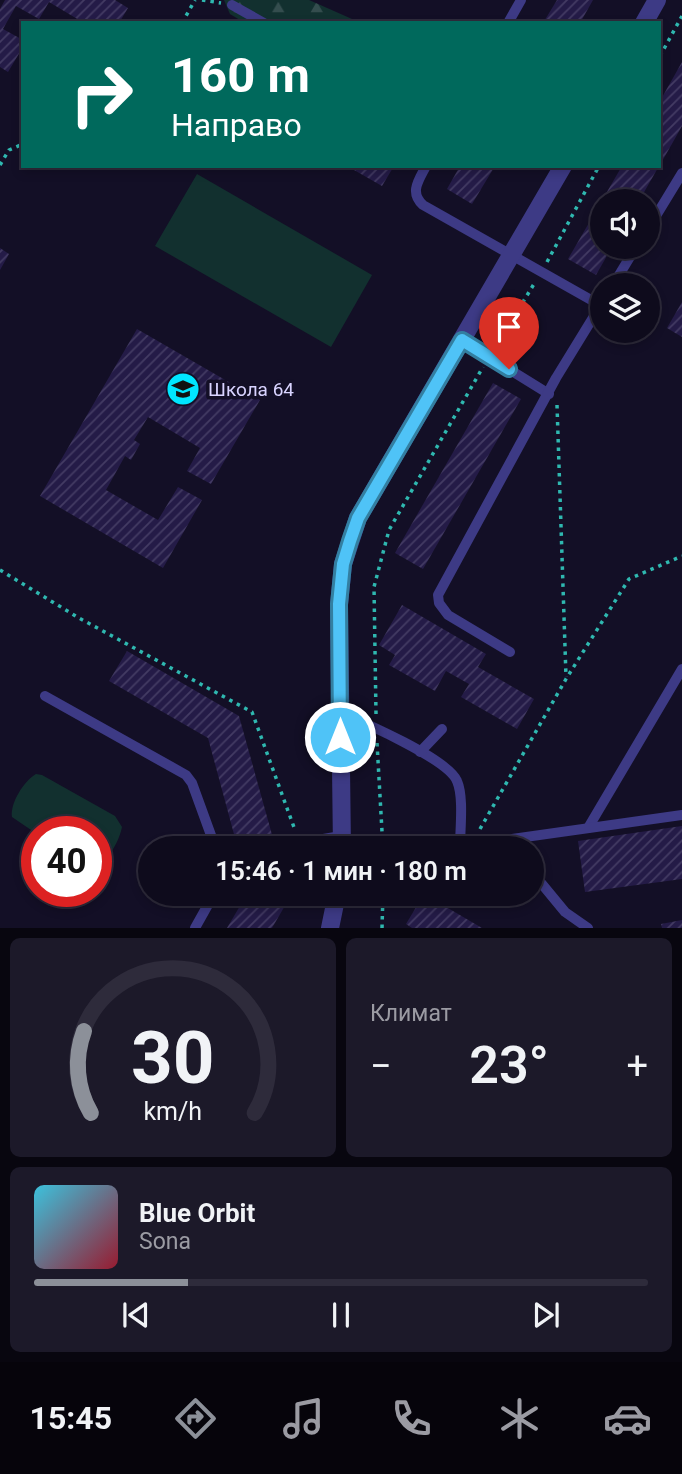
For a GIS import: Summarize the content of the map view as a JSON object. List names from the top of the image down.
{
  "places": {
    "school or university": ["Школа 64"]
  },
  "page": {
    "turn": ["160 m", "Направо"],
    "limit": "40",
    "trip": "15:46 · 1 мин · 180 m",
    "tile": "Климат",
    "heat": ["−", "23°", "+"],
    "song": ["Blue Orbit", "Sona"],
    "tabs": "15:45",
    "gauge": ["30", "km/h"]
  }
}
